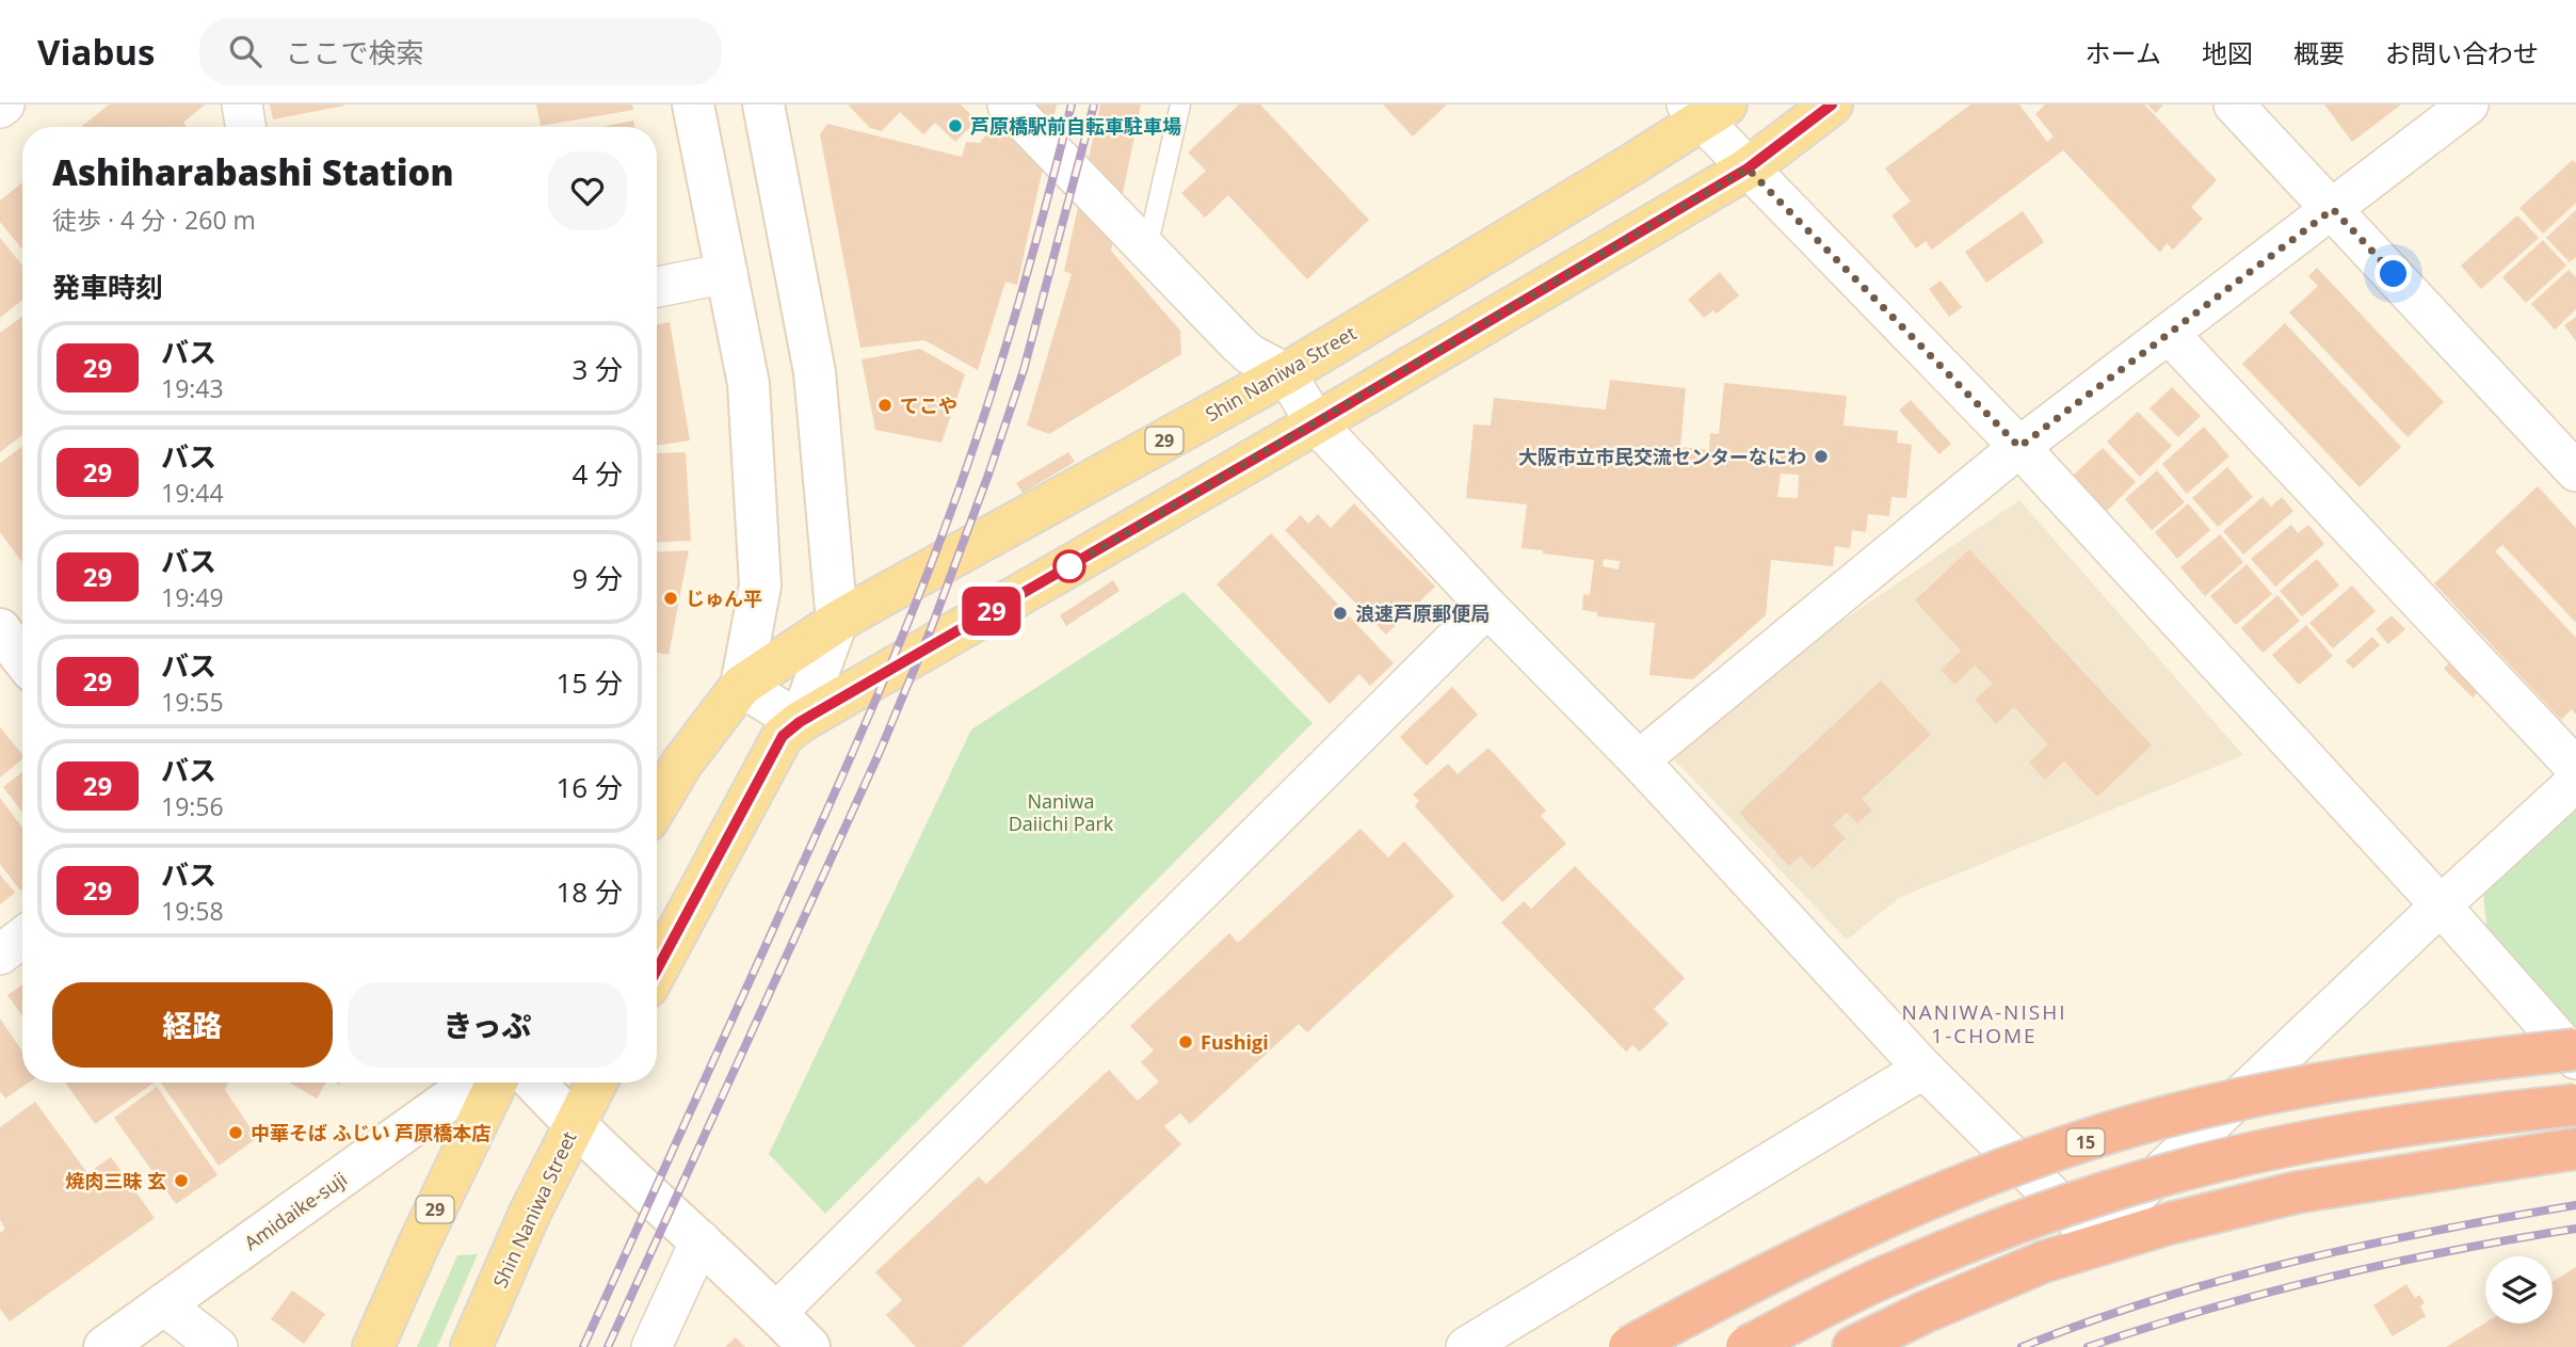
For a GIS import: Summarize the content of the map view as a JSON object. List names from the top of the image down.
{
  "streets": {
    "highway": ["15"],
    "main road": ["Shin Naniwa Street", "29"],
    "street": ["Amidaike-suji"]
  },
  "districts": ["NANIWA-NISHI 1-CHOME"],
  "parks": ["Naniwa Daiichi Park"],
  "places": [
    "芦原橋駅前自転車駐車場",
    "てこや",
    "大阪市立市民交流センターなにわ",
    "じゅん平",
    "浪速芦原郵便局",
    "Fushigi",
    "中華そば ふじい 芦原橋本店",
    "焼肉三昧 玄"
  ],
  "lines": ["bus line 29"],
  "page": {
    "header": "Viabus",
    "search": "ここで検索",
    "nav": [
      "ホーム",
      "地図",
      "概要",
      "お問い合わせ"
    ],
    "on_map": "29",
    "heading": [
      ["Ashiharabashi Station", "徒歩 · 4 分 · 260 m"],
      "発車時刻"
    ],
    "list": [
      {
        "mark": "29",
        "name": "バス",
        "note": "19:43",
        "value": "3 分"
      },
      {
        "mark": "29",
        "name": "バス",
        "note": "19:44",
        "value": "4 分"
      },
      {
        "mark": "29",
        "name": "バス",
        "note": "19:49",
        "value": "9 分"
      },
      {
        "mark": "29",
        "name": "バス",
        "note": "19:55",
        "value": "15 分"
      },
      {
        "mark": "29",
        "name": "バス",
        "note": "19:56",
        "value": "16 分"
      },
      {
        "mark": "29",
        "name": "バス",
        "note": "19:58",
        "value": "18 分"
      }
    ],
    "buttons": ["経路", "きっぷ"]
  }
}
